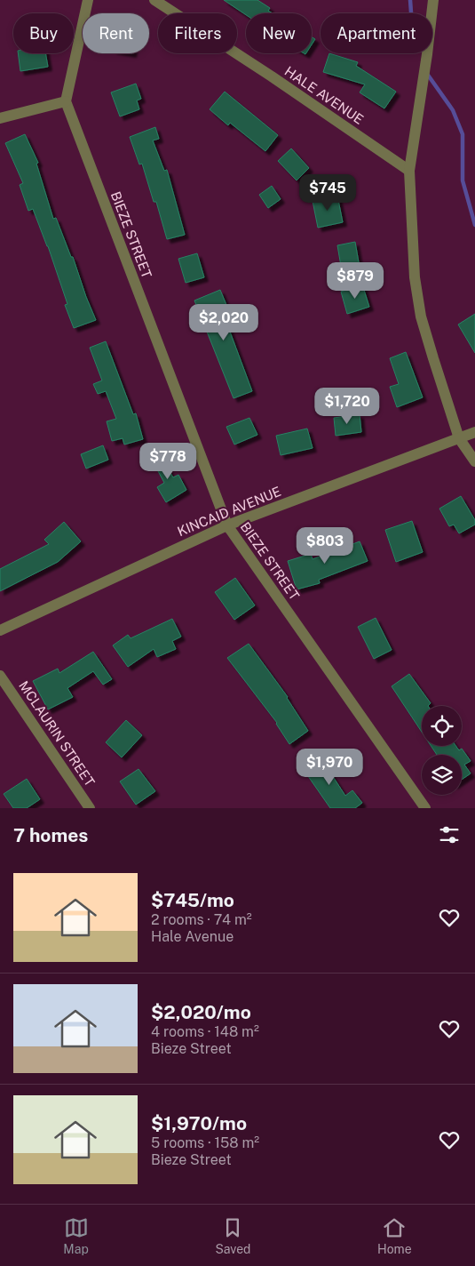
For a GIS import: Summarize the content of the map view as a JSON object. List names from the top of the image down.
{
  "streets": {
    "street": [
      "HALE AVENUE",
      "BIEZE STREET",
      "KINCAID AVENUE",
      "MCLAURIN STREET"
    ]
  },
  "crossings": [
    ["BIEZE STREET", "KINCAID AVENUE"]
  ],
  "page": {
    "chip": [
      "Buy",
      "Rent",
      "Filters",
      "New",
      "Apartment"
    ],
    "price": [
      "$745",
      "$879",
      "$2,020",
      "$1,720",
      "$778",
      "$803",
      "$1,970"
    ],
    "heading": "7 homes",
    "list": [
      {
        "name": "$745/mo",
        "note": "2 rooms · 74 m² · Hale Avenue"
      },
      {
        "name": "$2,020/mo",
        "note": "4 rooms · 148 m² · Bieze Street"
      },
      {
        "name": "$1,970/mo",
        "note": "5 rooms · 158 m² · Bieze Street"
      }
    ],
    "tabs": ["Map", "Saved", "Home"]
  }
}
